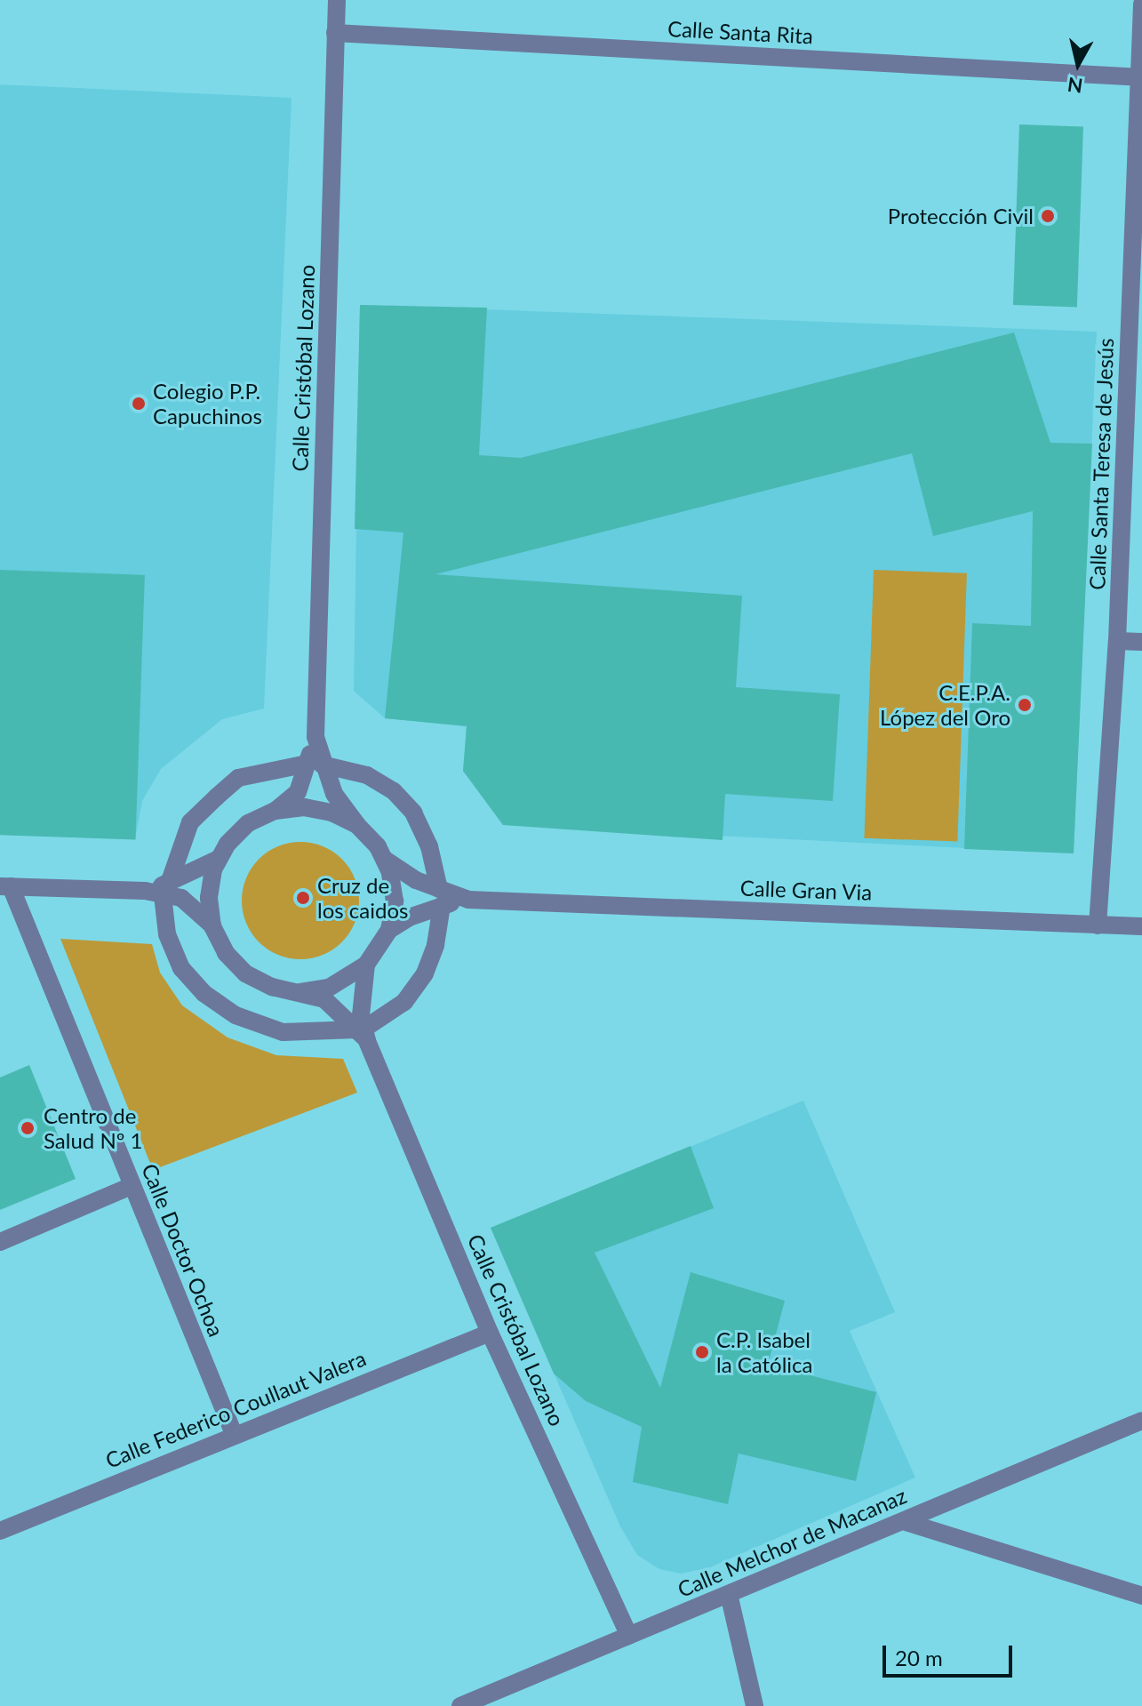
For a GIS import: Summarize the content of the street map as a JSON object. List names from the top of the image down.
{
  "streets": {
    "street": [
      "Calle Santa Rita",
      "Calle Cristóbal Lozano",
      "Calle Santa Teresa de Jesús",
      "Calle Gran Via",
      "Calle Doctor Ochoa",
      "Calle Federico Coullaut Valera",
      "Calle Melchor de Macanaz"
    ]
  },
  "crossings": [
    ["Calle Santa Rita", "Calle Cristóbal Lozano"],
    ["Calle Santa Rita", "Calle Santa Teresa de Jesús"],
    ["Calle Cristóbal Lozano", "Calle Gran Via"],
    ["Calle Cristóbal Lozano", "Calle Federico Coullaut Valera"],
    ["Calle Cristóbal Lozano", "Calle Melchor de Macanaz"],
    ["Calle Santa Teresa de Jesús", "Calle Gran Via"],
    ["Calle Doctor Ochoa", "Calle Federico Coullaut Valera"]
  ],
  "places": [
    "Protección Civil",
    "Colegio P.P. Capuchinos",
    "C.E.P.A. López del Oro",
    "Cruz de los caidos",
    "Centro de Salud Nº 1",
    "C.P. Isabel la Católica"
  ],
  "scale_bar": "20 m",
  "north": "bottom"
}
